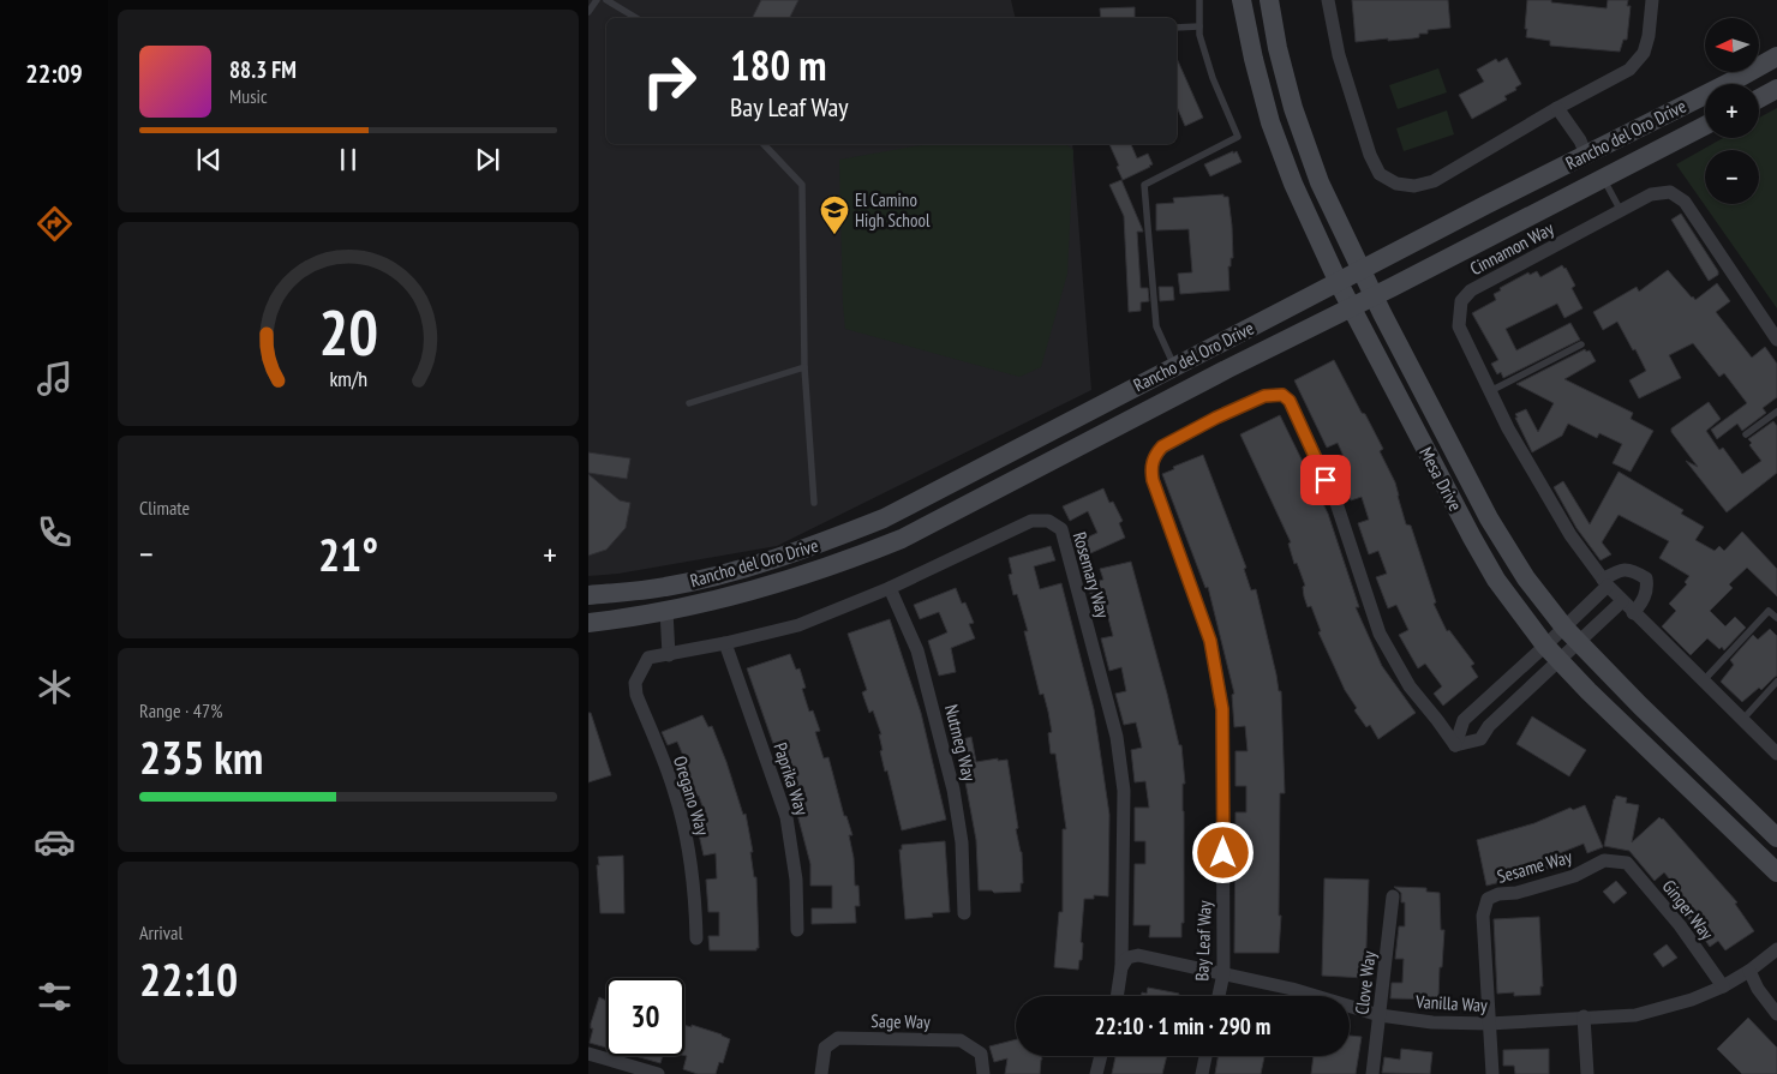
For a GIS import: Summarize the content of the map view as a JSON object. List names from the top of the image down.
{
  "streets": {
    "main road": ["Rancho del Oro Drive", "Mesa Drive"],
    "street": [
      "Cinnamon Way",
      "Rosemary Way",
      "Nutmeg Way",
      "Paprika Way",
      "Oregano Way",
      "Sesame Way",
      "Ginger Way",
      "Bay Leaf Way",
      "Clove Way",
      "Vanilla Way",
      "Sage Way"
    ]
  },
  "crossings": [
    ["Rancho del Oro Drive", "Mesa Drive"],
    ["Rosemary Way", "Nutmeg Way"],
    ["Rosemary Way", "Paprika Way"],
    ["Rosemary Way", "Oregano Way"],
    ["Rosemary Way", "Vanilla Way"],
    ["Sesame Way", "Ginger Way"],
    ["Sesame Way", "Vanilla Way"],
    ["Ginger Way", "Vanilla Way"],
    ["Bay Leaf Way", "Vanilla Way"],
    ["Clove Way", "Vanilla Way"]
  ],
  "places": {
    "school or university": ["El Camino High School"]
  },
  "north": "left",
  "page": {
    "tabs": "22:09",
    "map_buttons": ["+", "−"],
    "turn": ["180 m", "Bay Leaf Way"],
    "song": ["88.3 FM", "Music"],
    "tile": [
      "Climate",
      ["Range · 47%", "235 km"],
      ["Arrival", "22:10"]
    ],
    "heat": ["−", "21°", "+"],
    "limit": "30",
    "trip": "22:10 · 1 min · 290 m",
    "gauge": ["20", "km/h"]
  }
}
